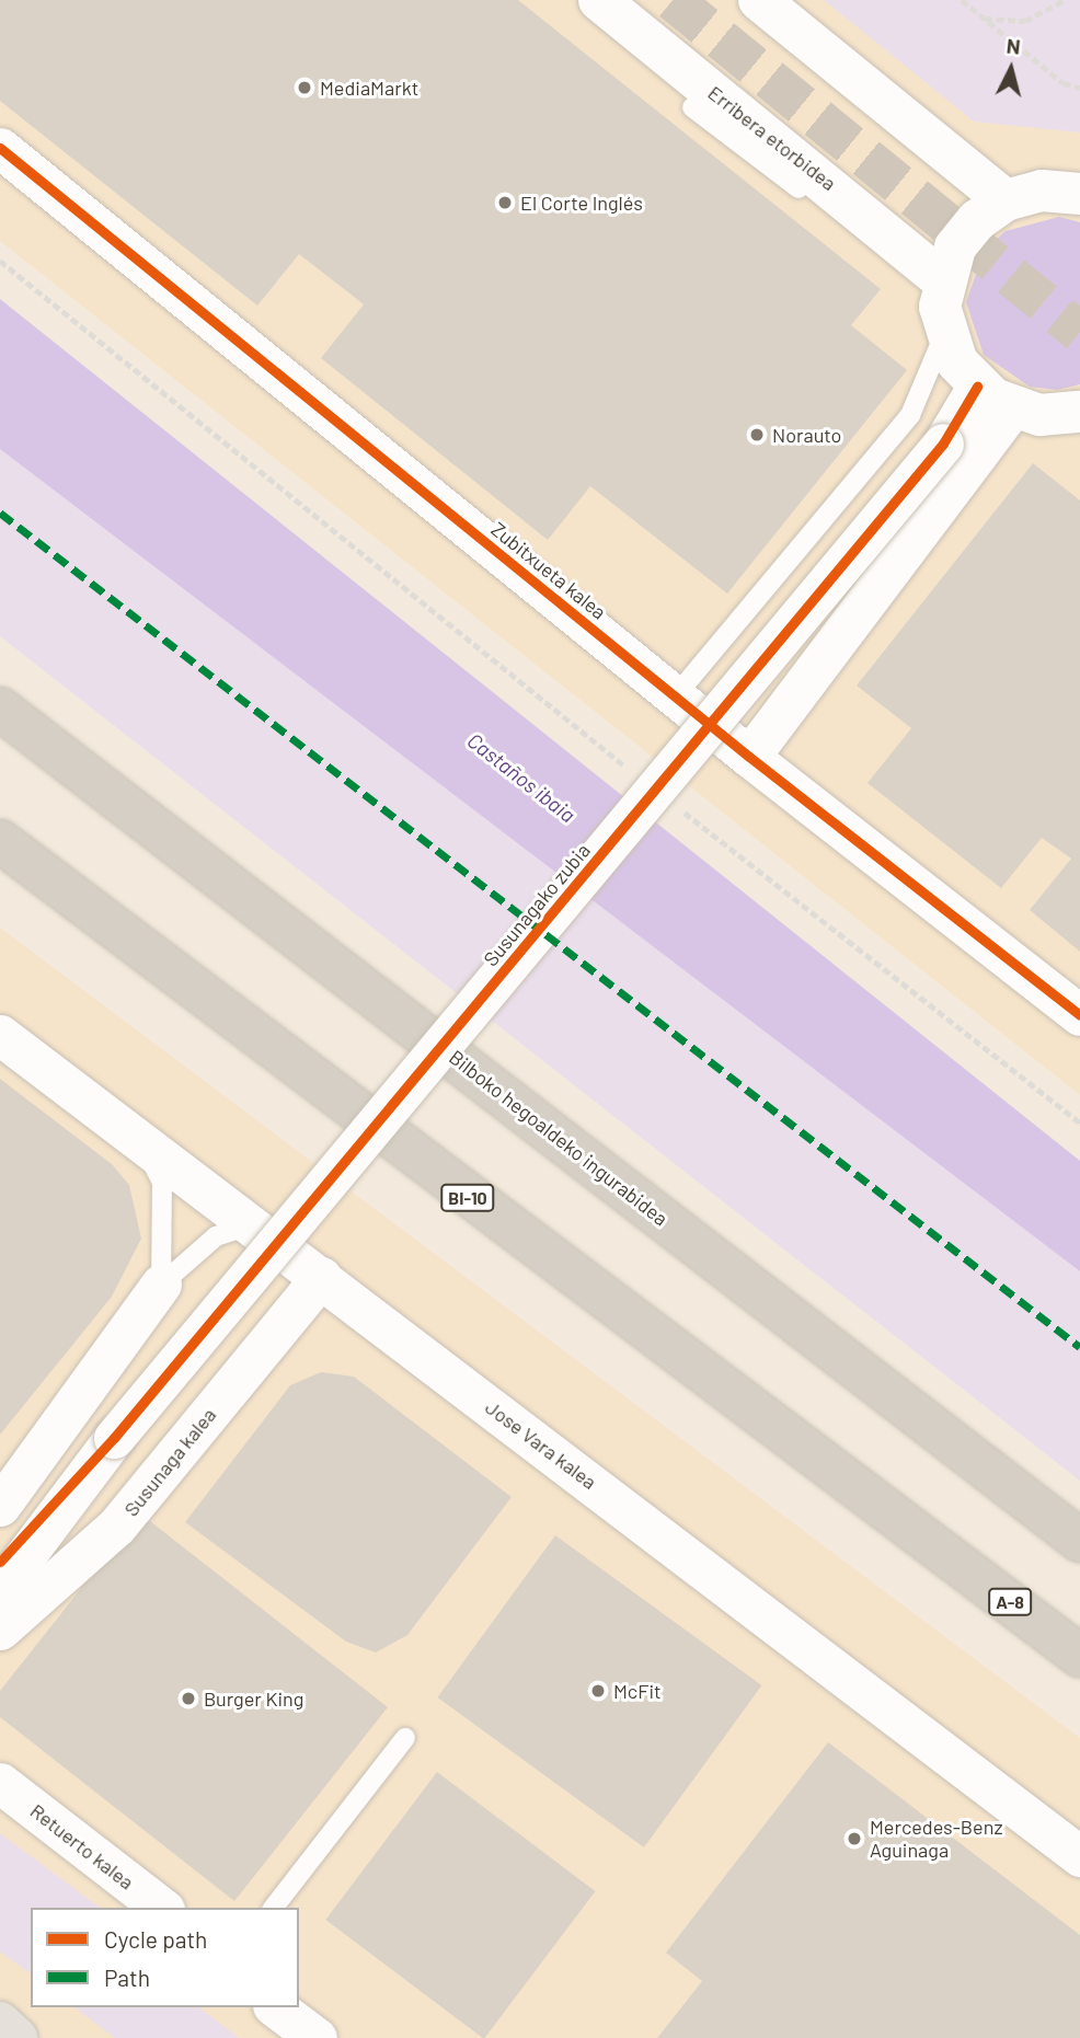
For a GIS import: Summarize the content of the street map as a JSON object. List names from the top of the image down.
{
  "streets": {
    "highway": ["Bilboko hegoaldeko ingurabidea", "BI-10", "A-8"],
    "street": [
      "Erribera etorbidea",
      "Zubitxueta kalea",
      "Susunagako zubia",
      "Jose Vara kalea",
      "Susunaga kalea",
      "Retuerto kalea"
    ]
  },
  "crossings": [
    ["Erribera etorbidea", "Susunagako zubia"],
    ["BI-10", "A-8"],
    ["Jose Vara kalea", "Susunaga kalea"]
  ],
  "water": ["Castaños ibaia"],
  "places": [
    "MediaMarkt",
    "El Corte Inglés",
    "Norauto",
    "McFit",
    "Burger King",
    "Mercedes-Benz Aguinaga"
  ],
  "legend": ["Cycle path", "Path"],
  "north": "top"
}
